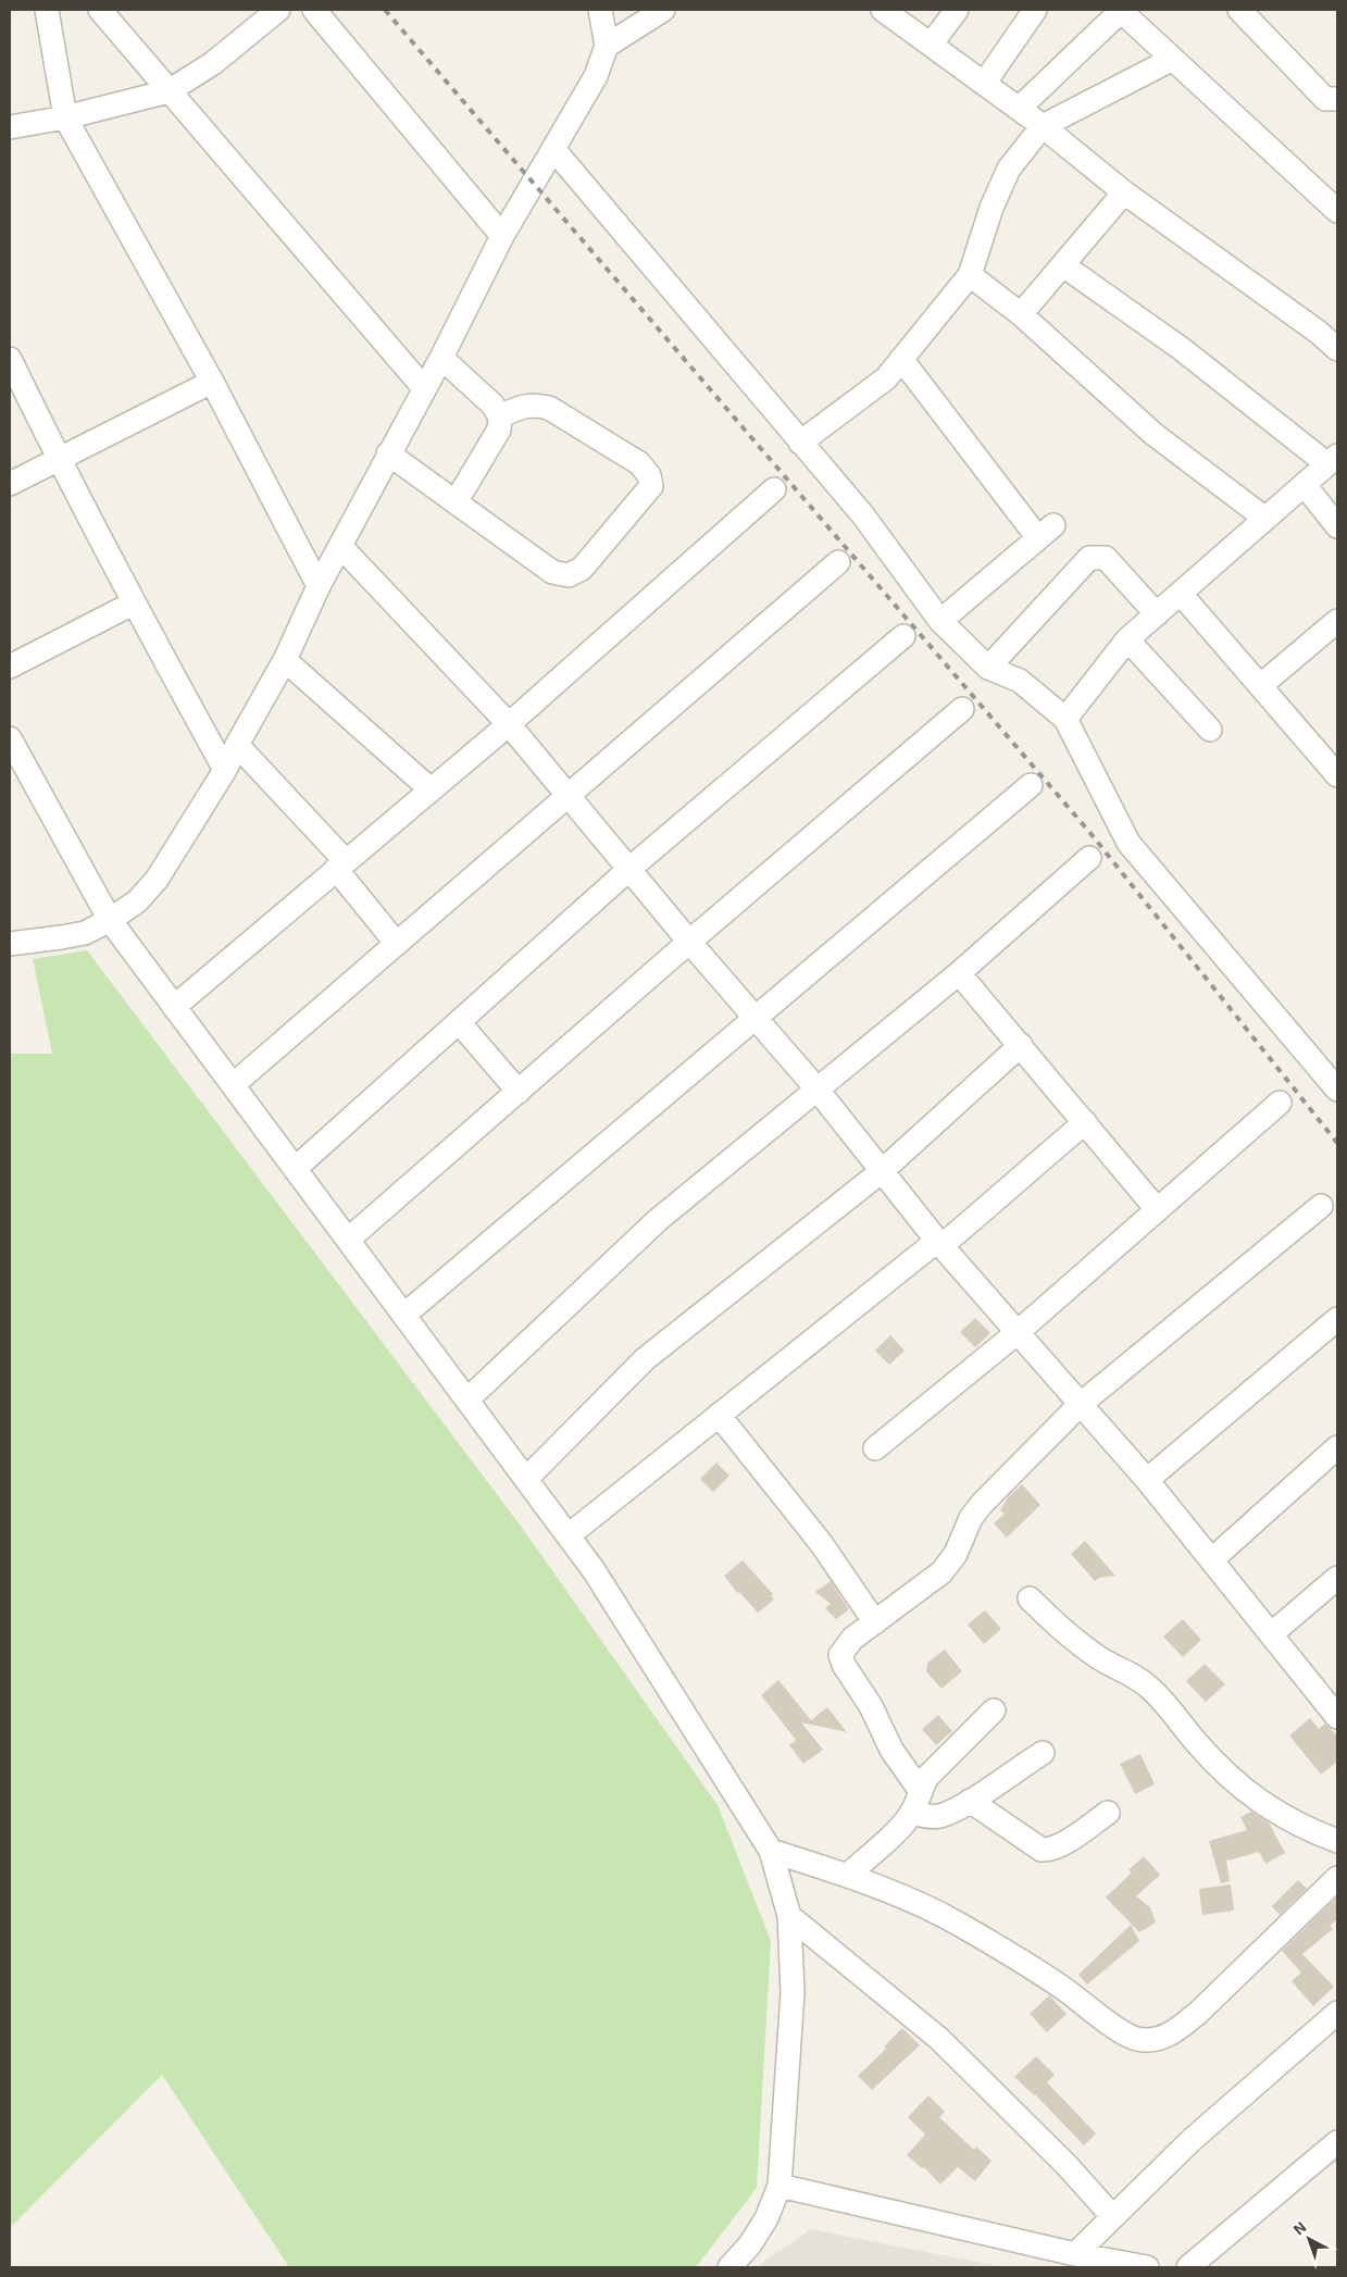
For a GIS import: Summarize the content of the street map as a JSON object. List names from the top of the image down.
{
  "north": "top left"
}
